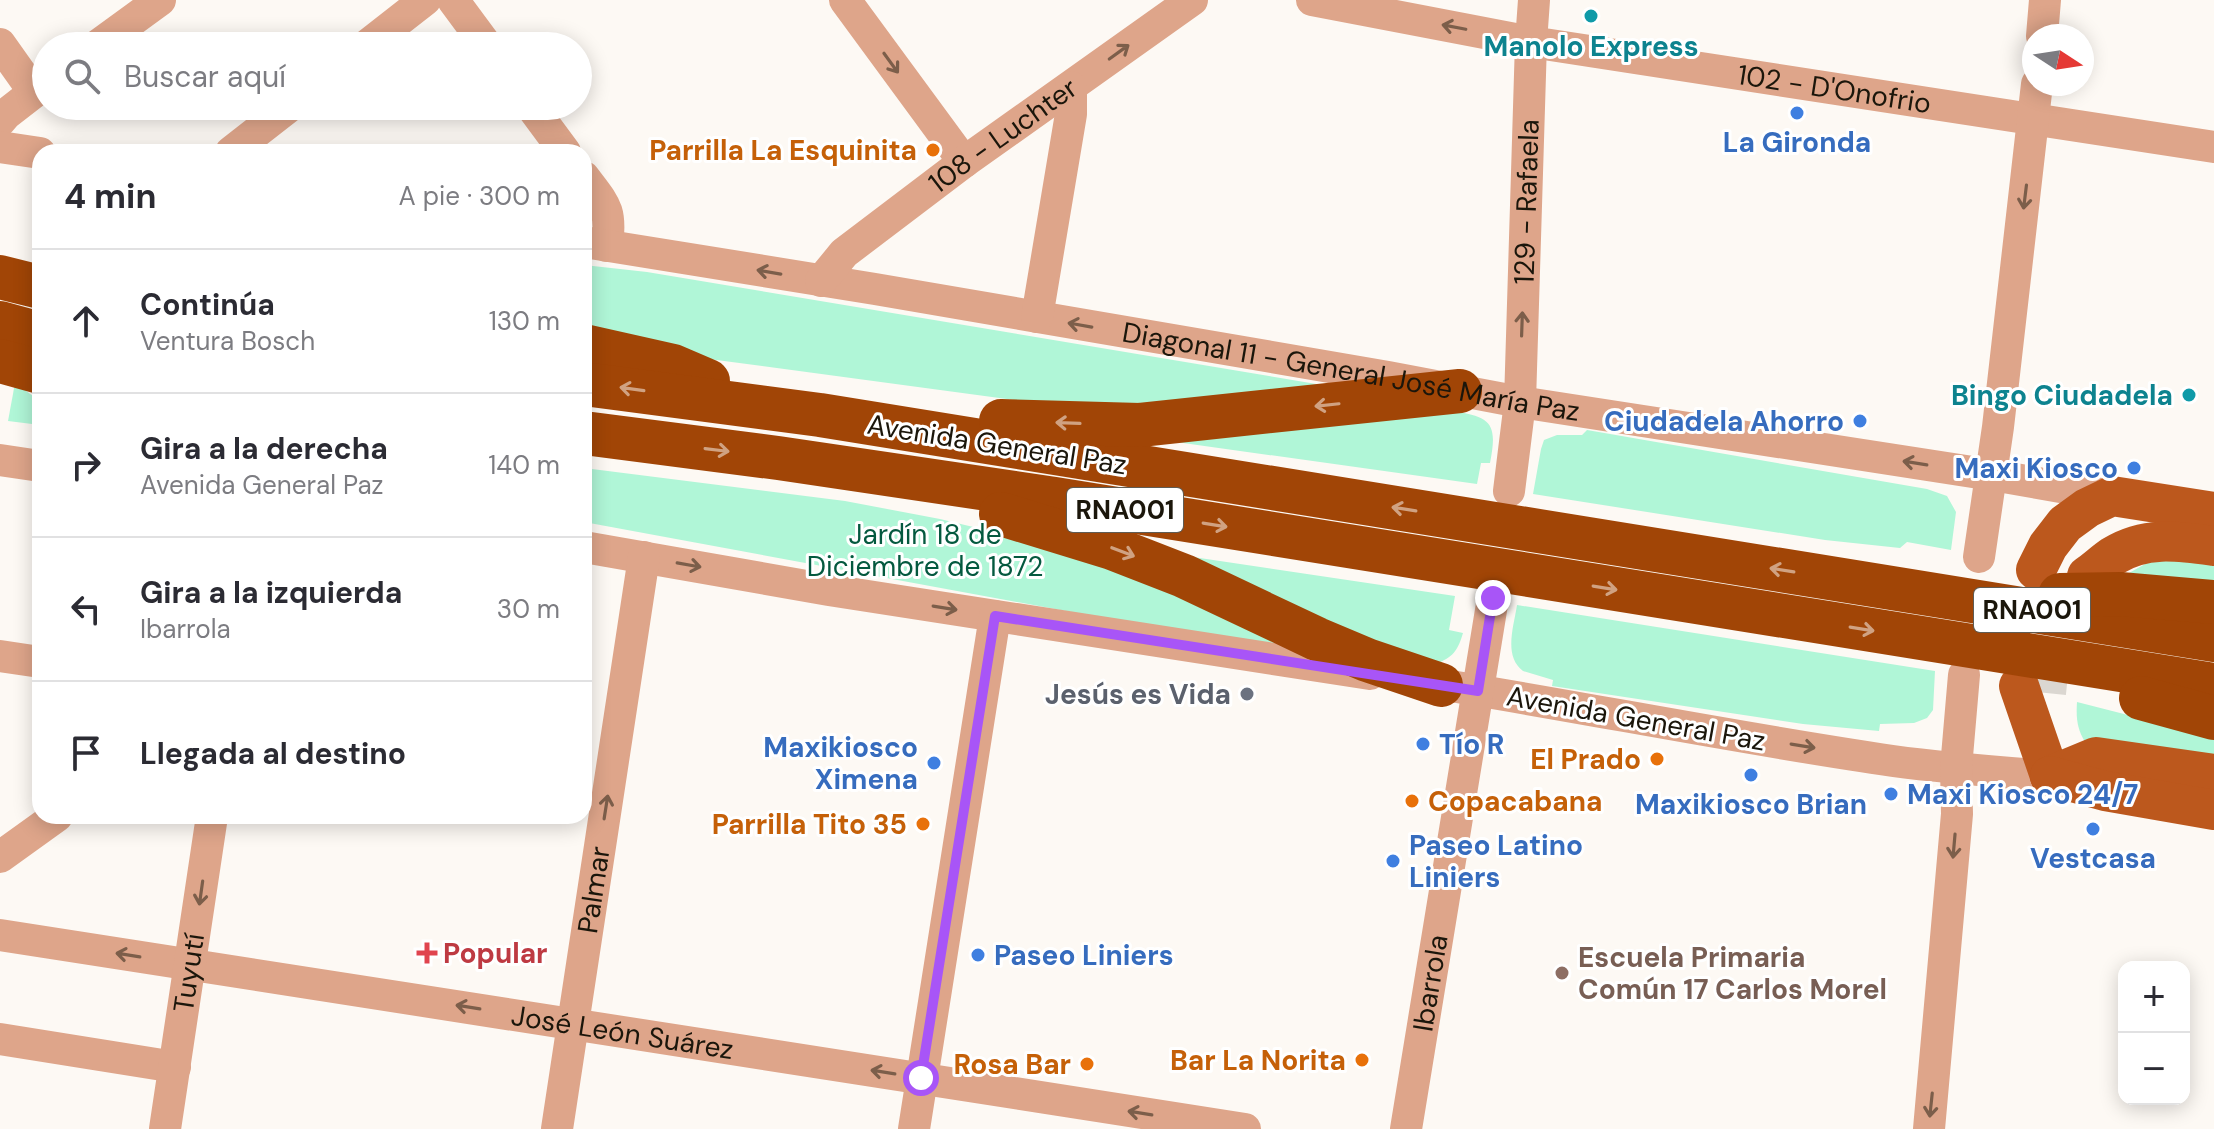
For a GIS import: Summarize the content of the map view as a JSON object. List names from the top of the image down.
{
  "streets": {
    "highway": ["Avenida General Paz", "RNA001"],
    "main road": ["Diagonal 11 - General José María Paz"],
    "street": [
      "102 - D'Onofrio",
      "108 - Luchter",
      "129 - Rafaela",
      "Palmar",
      "Tuyutí",
      "Ibarrola",
      "José León Suárez"
    ]
  },
  "crossings": [
    ["102 - D'Onofrio", "129 - Rafaela"],
    ["108 - Luchter", "Diagonal 11 - General José María Paz"],
    ["129 - Rafaela", "Diagonal 11 - General José María Paz"],
    ["Avenida General Paz", "RNA001"],
    ["Avenida General Paz", "Palmar"],
    ["Avenida General Paz", "Ibarrola"],
    ["Palmar", "José León Suárez"],
    ["Tuyutí", "José León Suárez"]
  ],
  "one_way": [
    "129 - Rafaela",
    "Diagonal 11 - General José María Paz",
    "Palmar",
    "Tuyutí",
    "José León Suárez"
  ],
  "parks": ["Jardín 18 de Diciembre de 1872"],
  "places": {
    "other": [
      "Manolo Express",
      "La Gironda",
      "Parrilla La Esquinita",
      "Bingo Ciudadela",
      "Ciudadela Ahorro",
      "Maxi Kiosco",
      "Jesús es Vida",
      "Tío R",
      "El Prado",
      "Maxikiosco Ximena",
      "Maxikiosco Brian",
      "Maxi Kiosco 24/7",
      "Copacabana",
      "Parrilla Tito 35",
      "Vestcasa",
      "Paseo Latino Liniers",
      "Paseo Liniers",
      "Escuela Primaria Común 17 Carlos Morel",
      "Bar La Norita",
      "Rosa Bar"
    ],
    "health": ["Popular"]
  },
  "north": "right",
  "page": {
    "search": "Buscar aquí",
    "heading": ["4 min", "A pie · 300 m"],
    "list": [
      ["Continúa", "Ventura Bosch", "130 m"],
      ["Gira a la derecha", "Avenida General Paz", "140 m"],
      ["Gira a la izquierda", "Ibarrola", "30 m"],
      "Llegada al destino"
    ],
    "map_buttons": ["+", "−"]
  }
}
